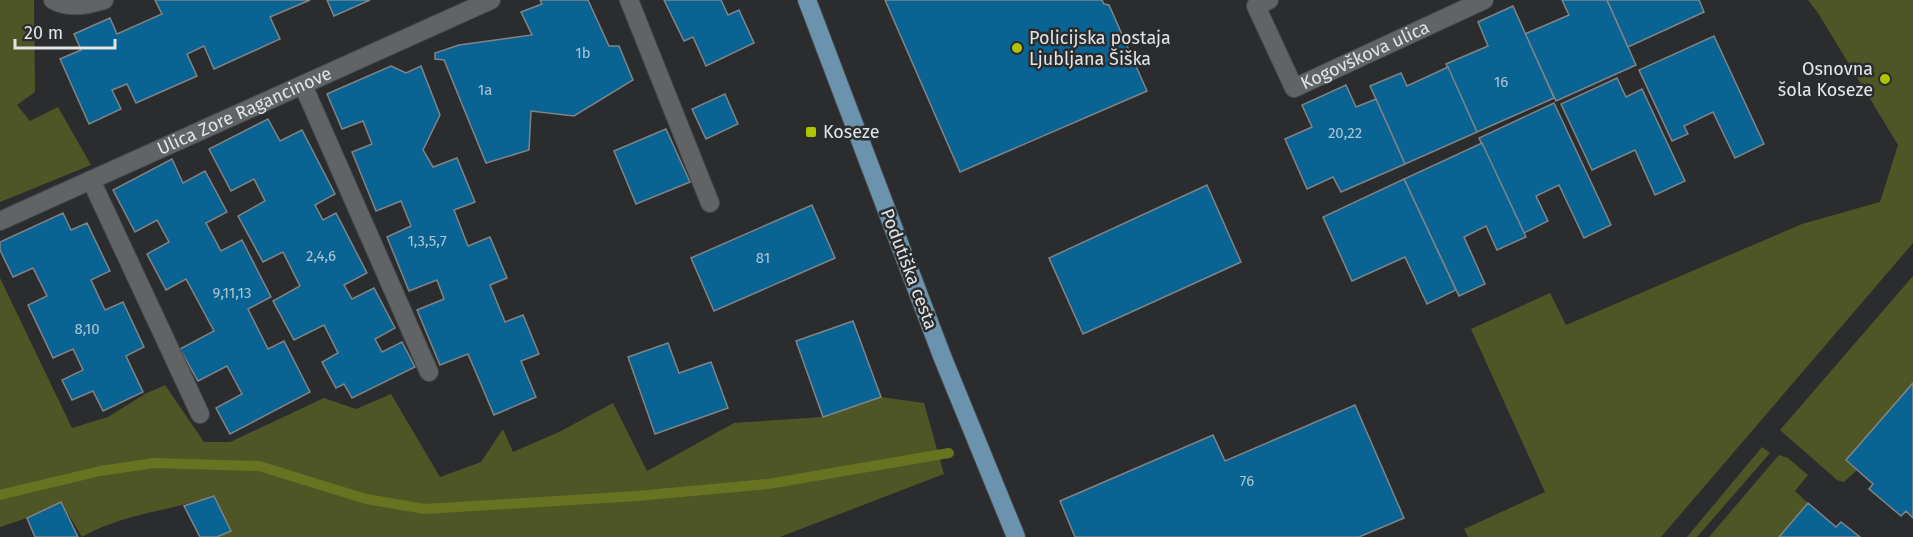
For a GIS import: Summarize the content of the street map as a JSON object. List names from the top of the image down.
{
  "streets": {
    "main road": ["Podutiška cesta"],
    "street": ["Kogovškova ulica", "Ulica Zore Ragancinove"]
  },
  "places": {
    "other": ["Policijska postaja Ljubljana Šiška", "Osnovna šola Koseze"],
    "transit": ["Koseze"]
  },
  "house_numbers": [
    "1b",
    "16",
    "1a",
    "20,22",
    "1,3,5,7",
    "2,4,6",
    "81",
    "9,11,13",
    "8,10",
    "76"
  ],
  "scale_bar": "20 m"
}
